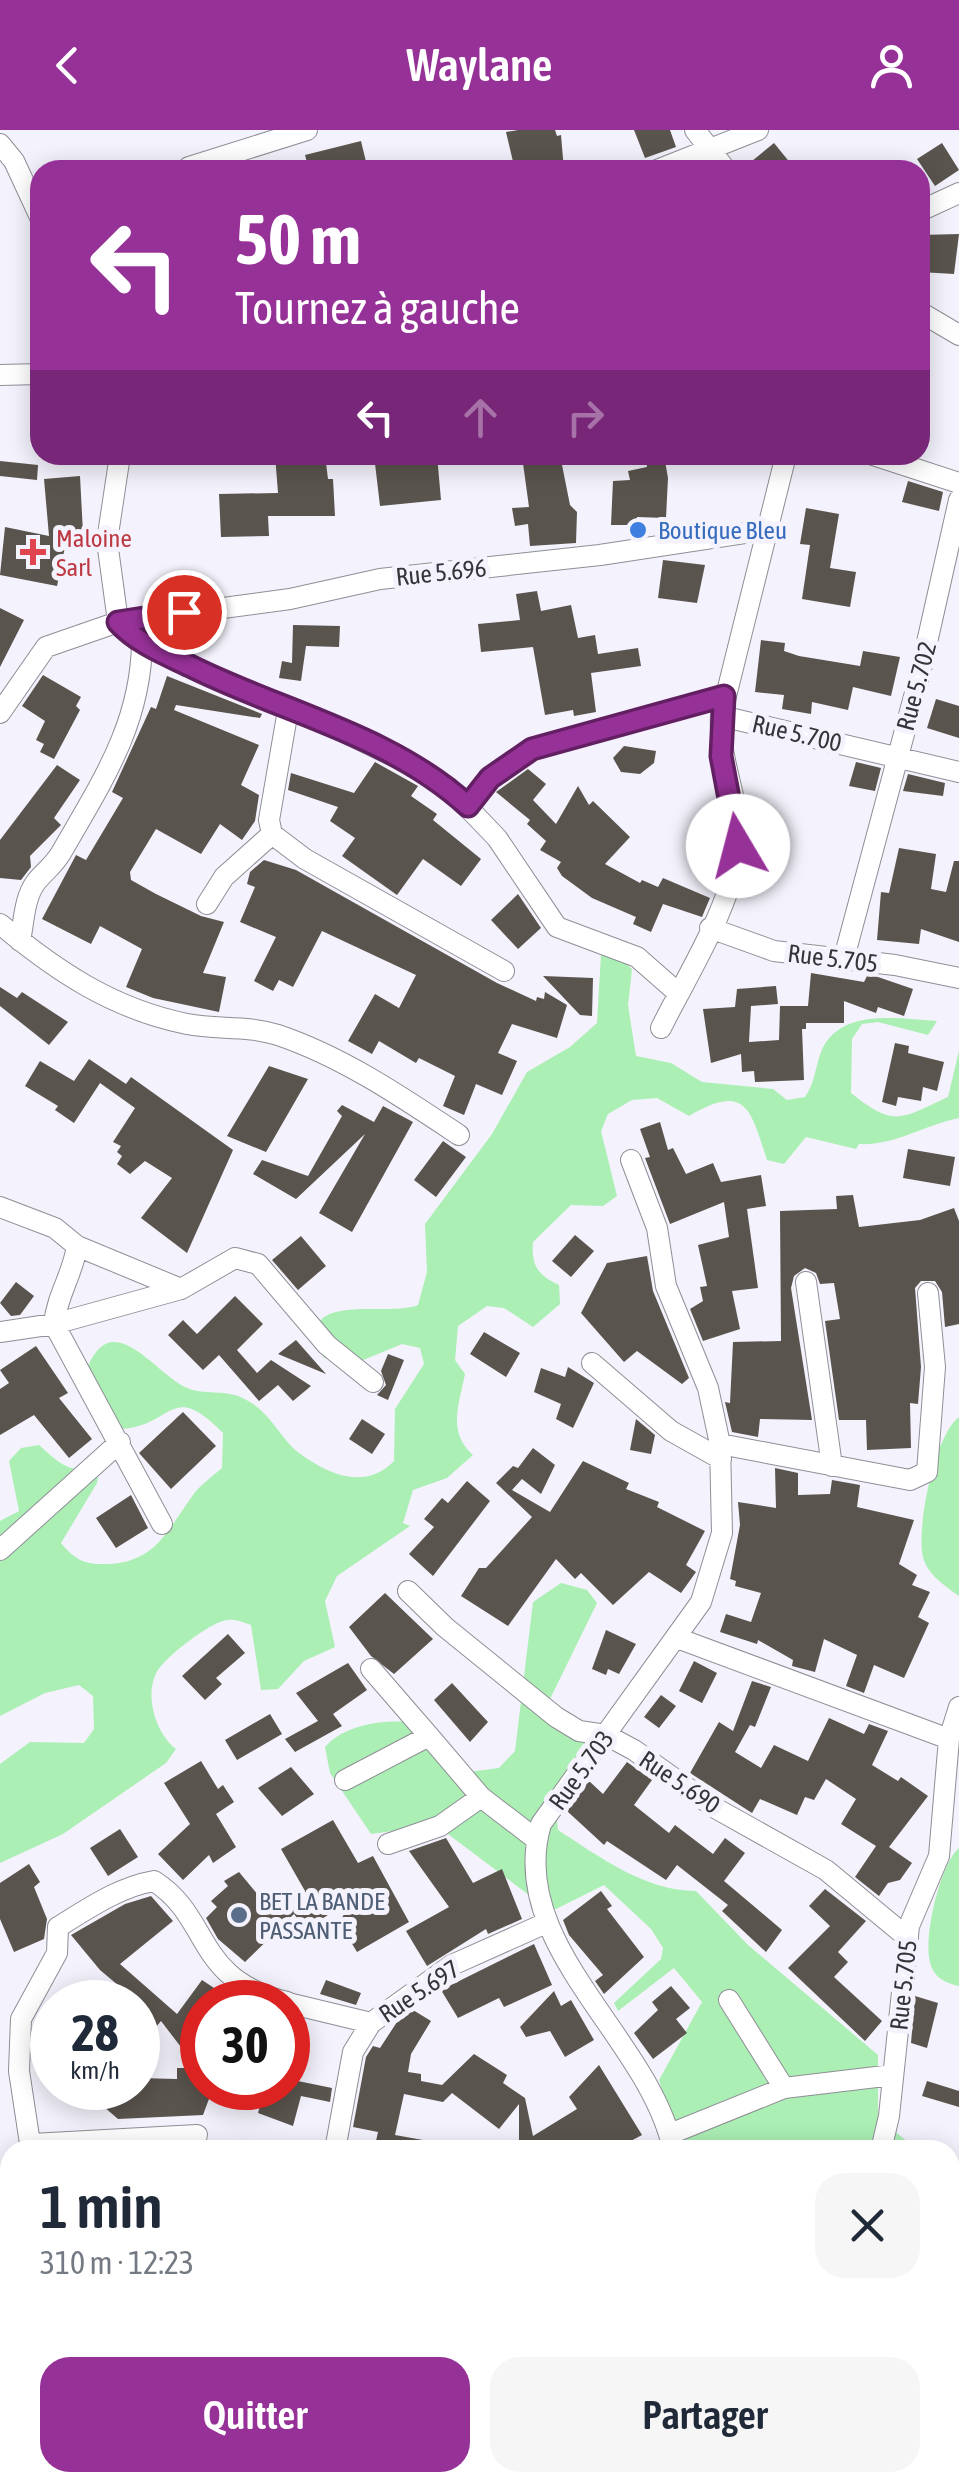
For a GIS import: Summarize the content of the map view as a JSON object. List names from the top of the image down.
{
  "streets": {
    "street": [
      "Rue 5.696",
      "Rue 5.702",
      "Rue 5.700",
      "Rue 5.705",
      "Rue 5.703",
      "Rue 5.690",
      "Rue 5.697"
    ]
  },
  "crossings": [
    ["Rue 5.696", "Rue 5.700"],
    ["Rue 5.702", "Rue 5.700"],
    ["Rue 5.702", "Rue 5.705"],
    ["Rue 5.705", "Rue 5.690"],
    ["Rue 5.703", "Rue 5.690"]
  ],
  "places": {
    "other": ["Boutique Bleu", "BET LA BANDE PASSANTE"],
    "health": ["Maloine Sarl"]
  },
  "page": {
    "header": "Waylane",
    "turn": ["50 m", "Tournez à gauche"],
    "speed": "28 km/h",
    "limit": "30",
    "heading": ["1 min", "310 m · 12:23"],
    "buttons": ["Quitter", "Partager"]
  }
}
